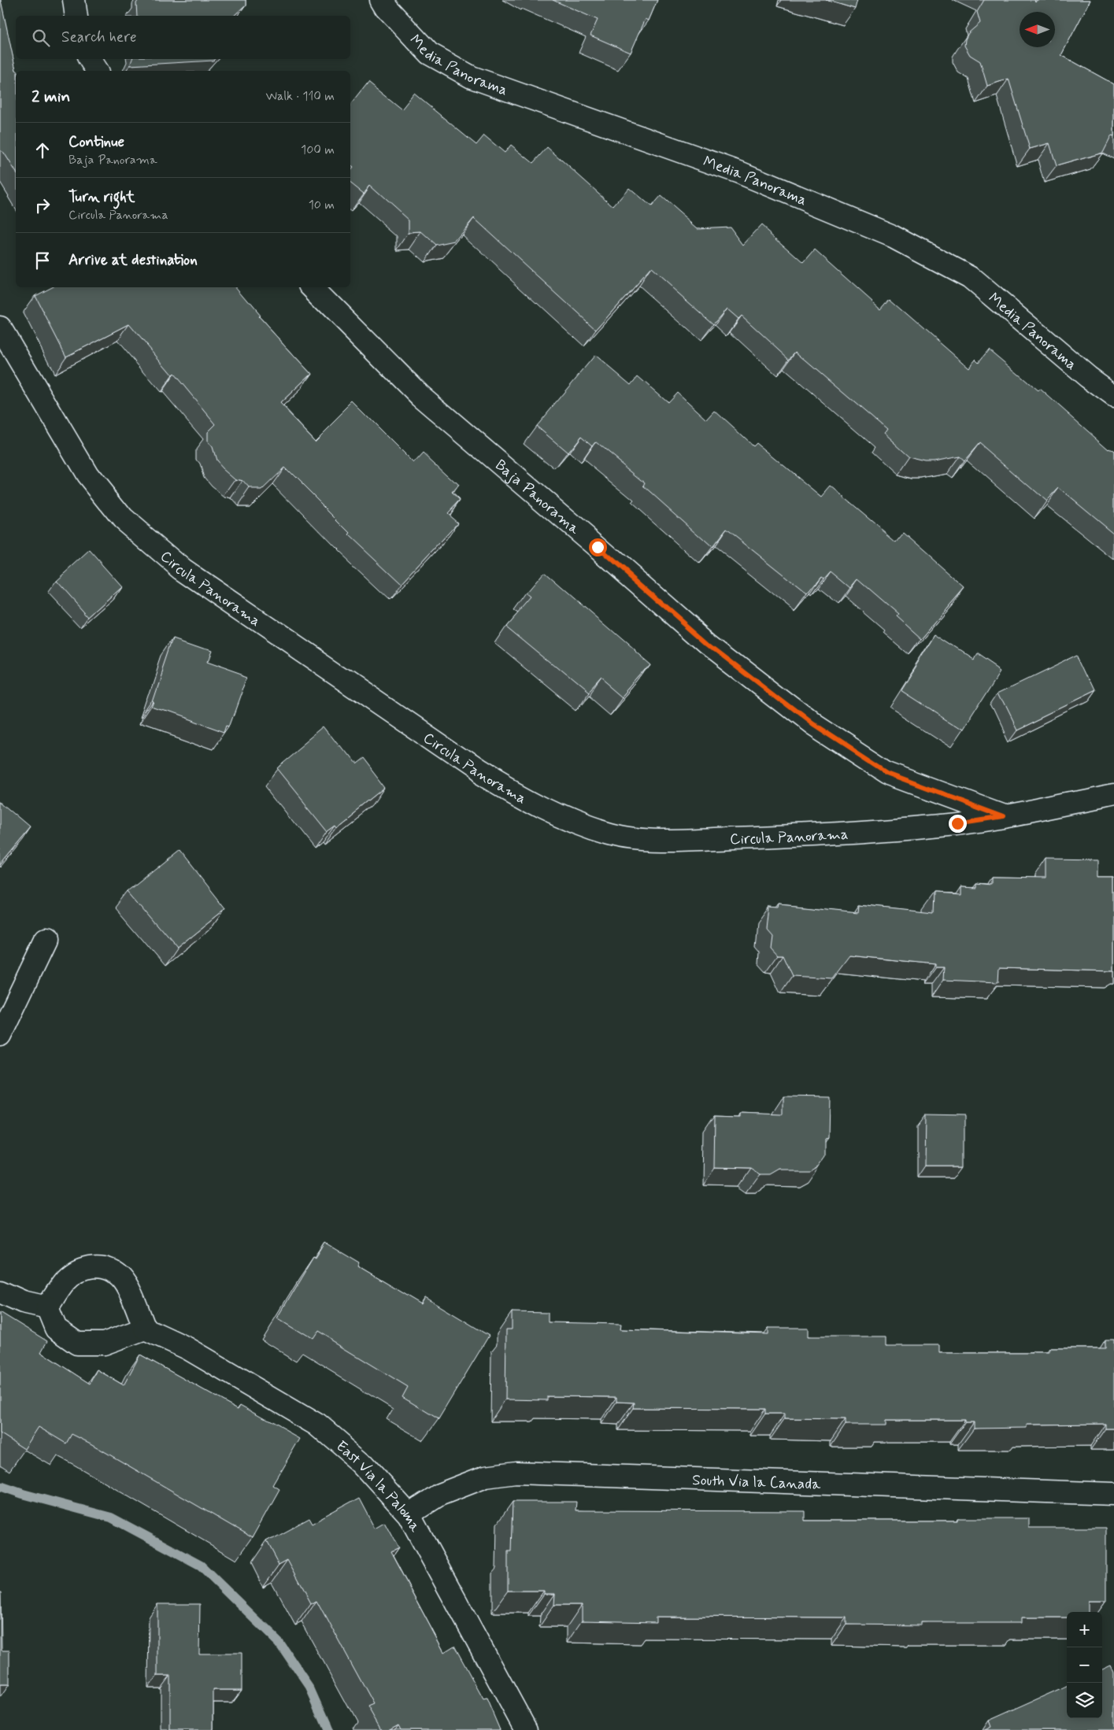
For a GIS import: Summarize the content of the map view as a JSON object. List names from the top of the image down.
{
  "streets": {
    "street": [
      "Media Panorama",
      "Baja Panorama",
      "Circula Panorama",
      "South Via la Canada",
      "East Via la Paloma"
    ]
  },
  "crossings": [
    ["Baja Panorama", "Circula Panorama"],
    ["South Via la Canada", "East Via la Paloma"]
  ],
  "north": "left",
  "page": {
    "search": "Search here",
    "heading": ["2 min", "Walk · 110 m"],
    "list": [
      ["Continue", "Baja Panorama", "100 m"],
      ["Turn right", "Circula Panorama", "10 m"],
      "Arrive at destination"
    ],
    "map_buttons": ["+", "−"]
  }
}
